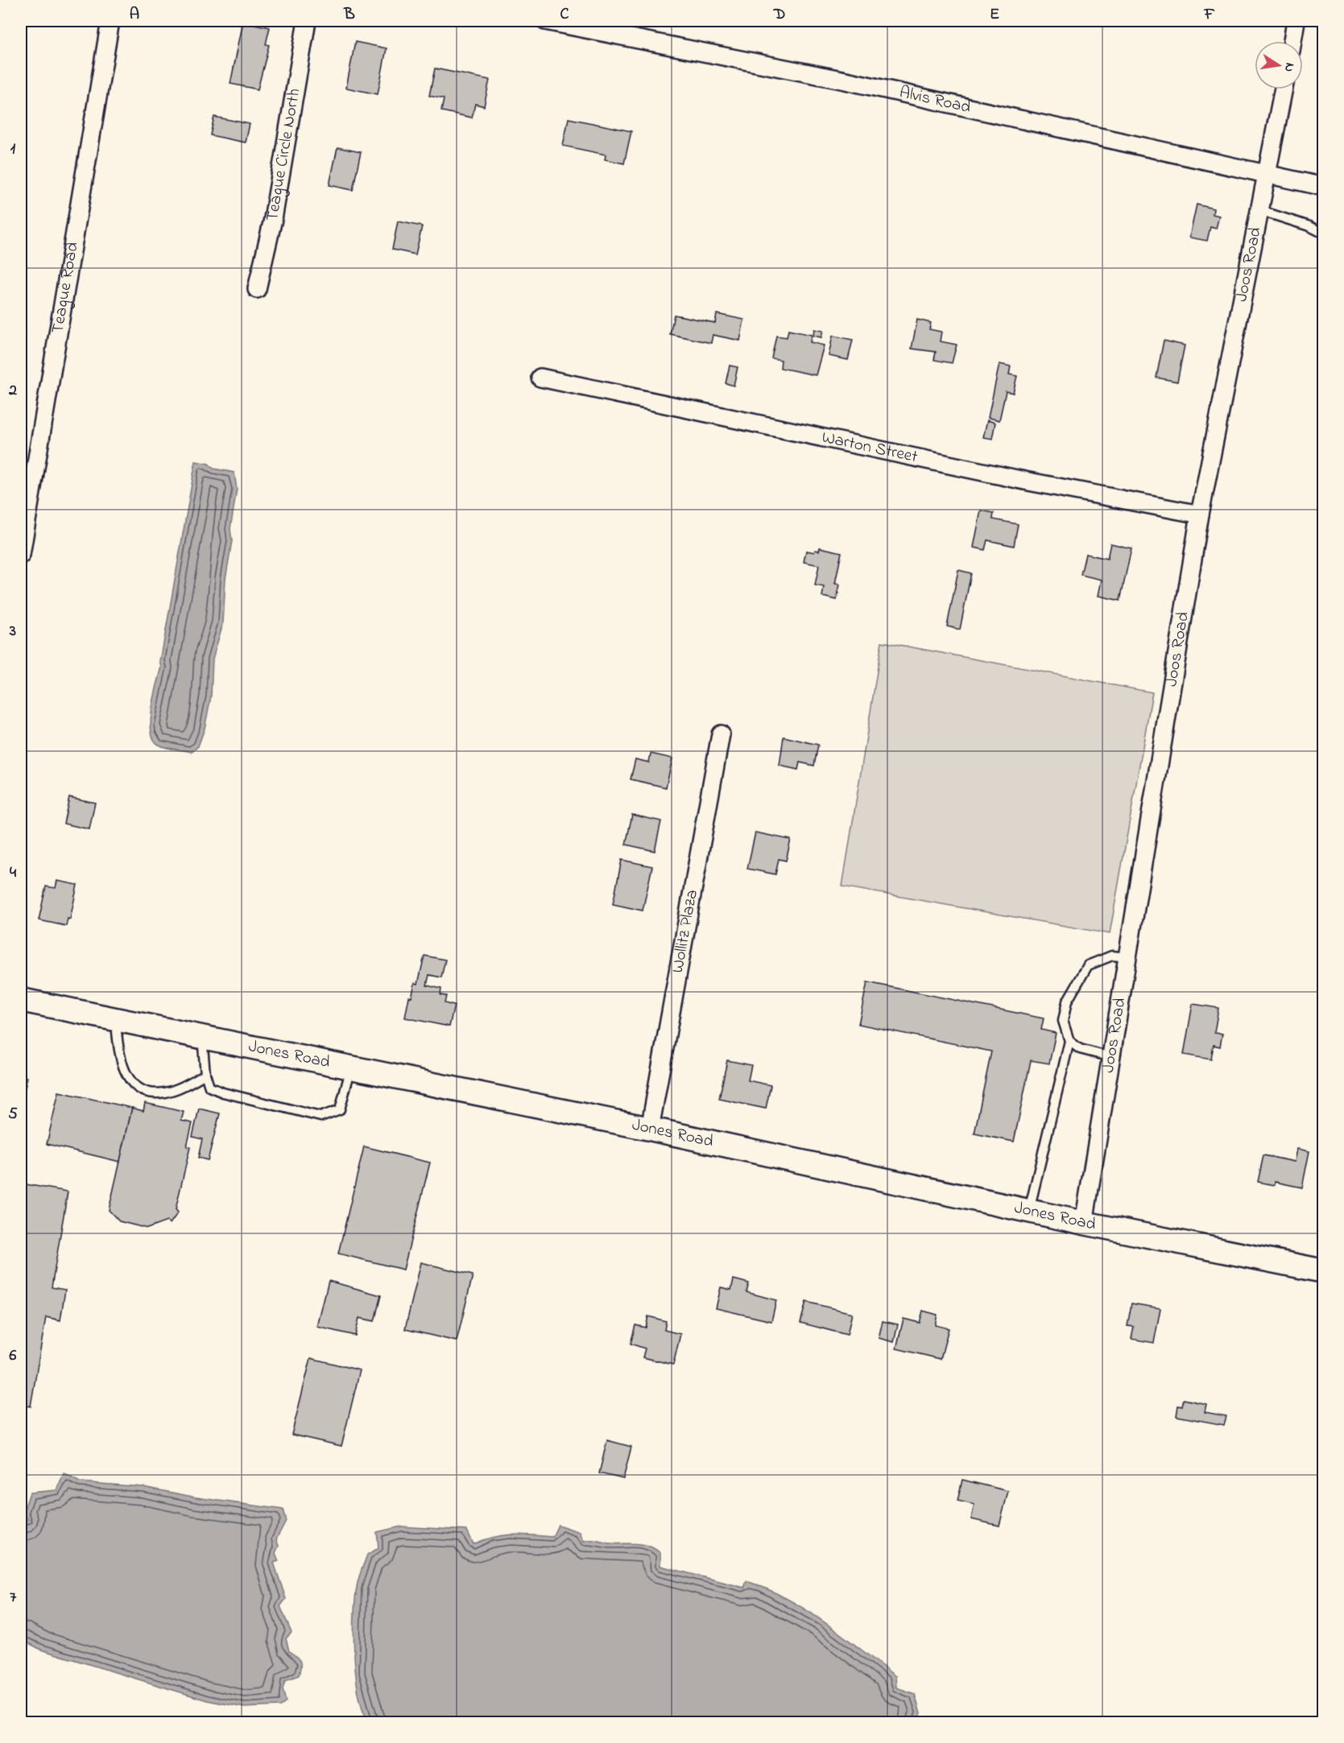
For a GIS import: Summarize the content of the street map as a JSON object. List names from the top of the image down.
{
  "streets": {
    "street": [
      "Alvis Road",
      "Teague Circle North",
      "Joos Road",
      "Teague Road",
      "Warton Street",
      "Wollitz Plaza",
      "Jones Road"
    ]
  },
  "crossings": [
    ["Alvis Road", "Joos Road"],
    ["Joos Road", "Warton Street"],
    ["Joos Road", "Jones Road"],
    ["Wollitz Plaza", "Jones Road"]
  ],
  "north": "right",
  "grid": {
    "columns": [
      "A",
      "B",
      "C",
      "D",
      "E",
      "F"
    ],
    "rows": [
      "1",
      "2",
      "3",
      "4",
      "5",
      "6",
      "7"
    ]
  }
}
